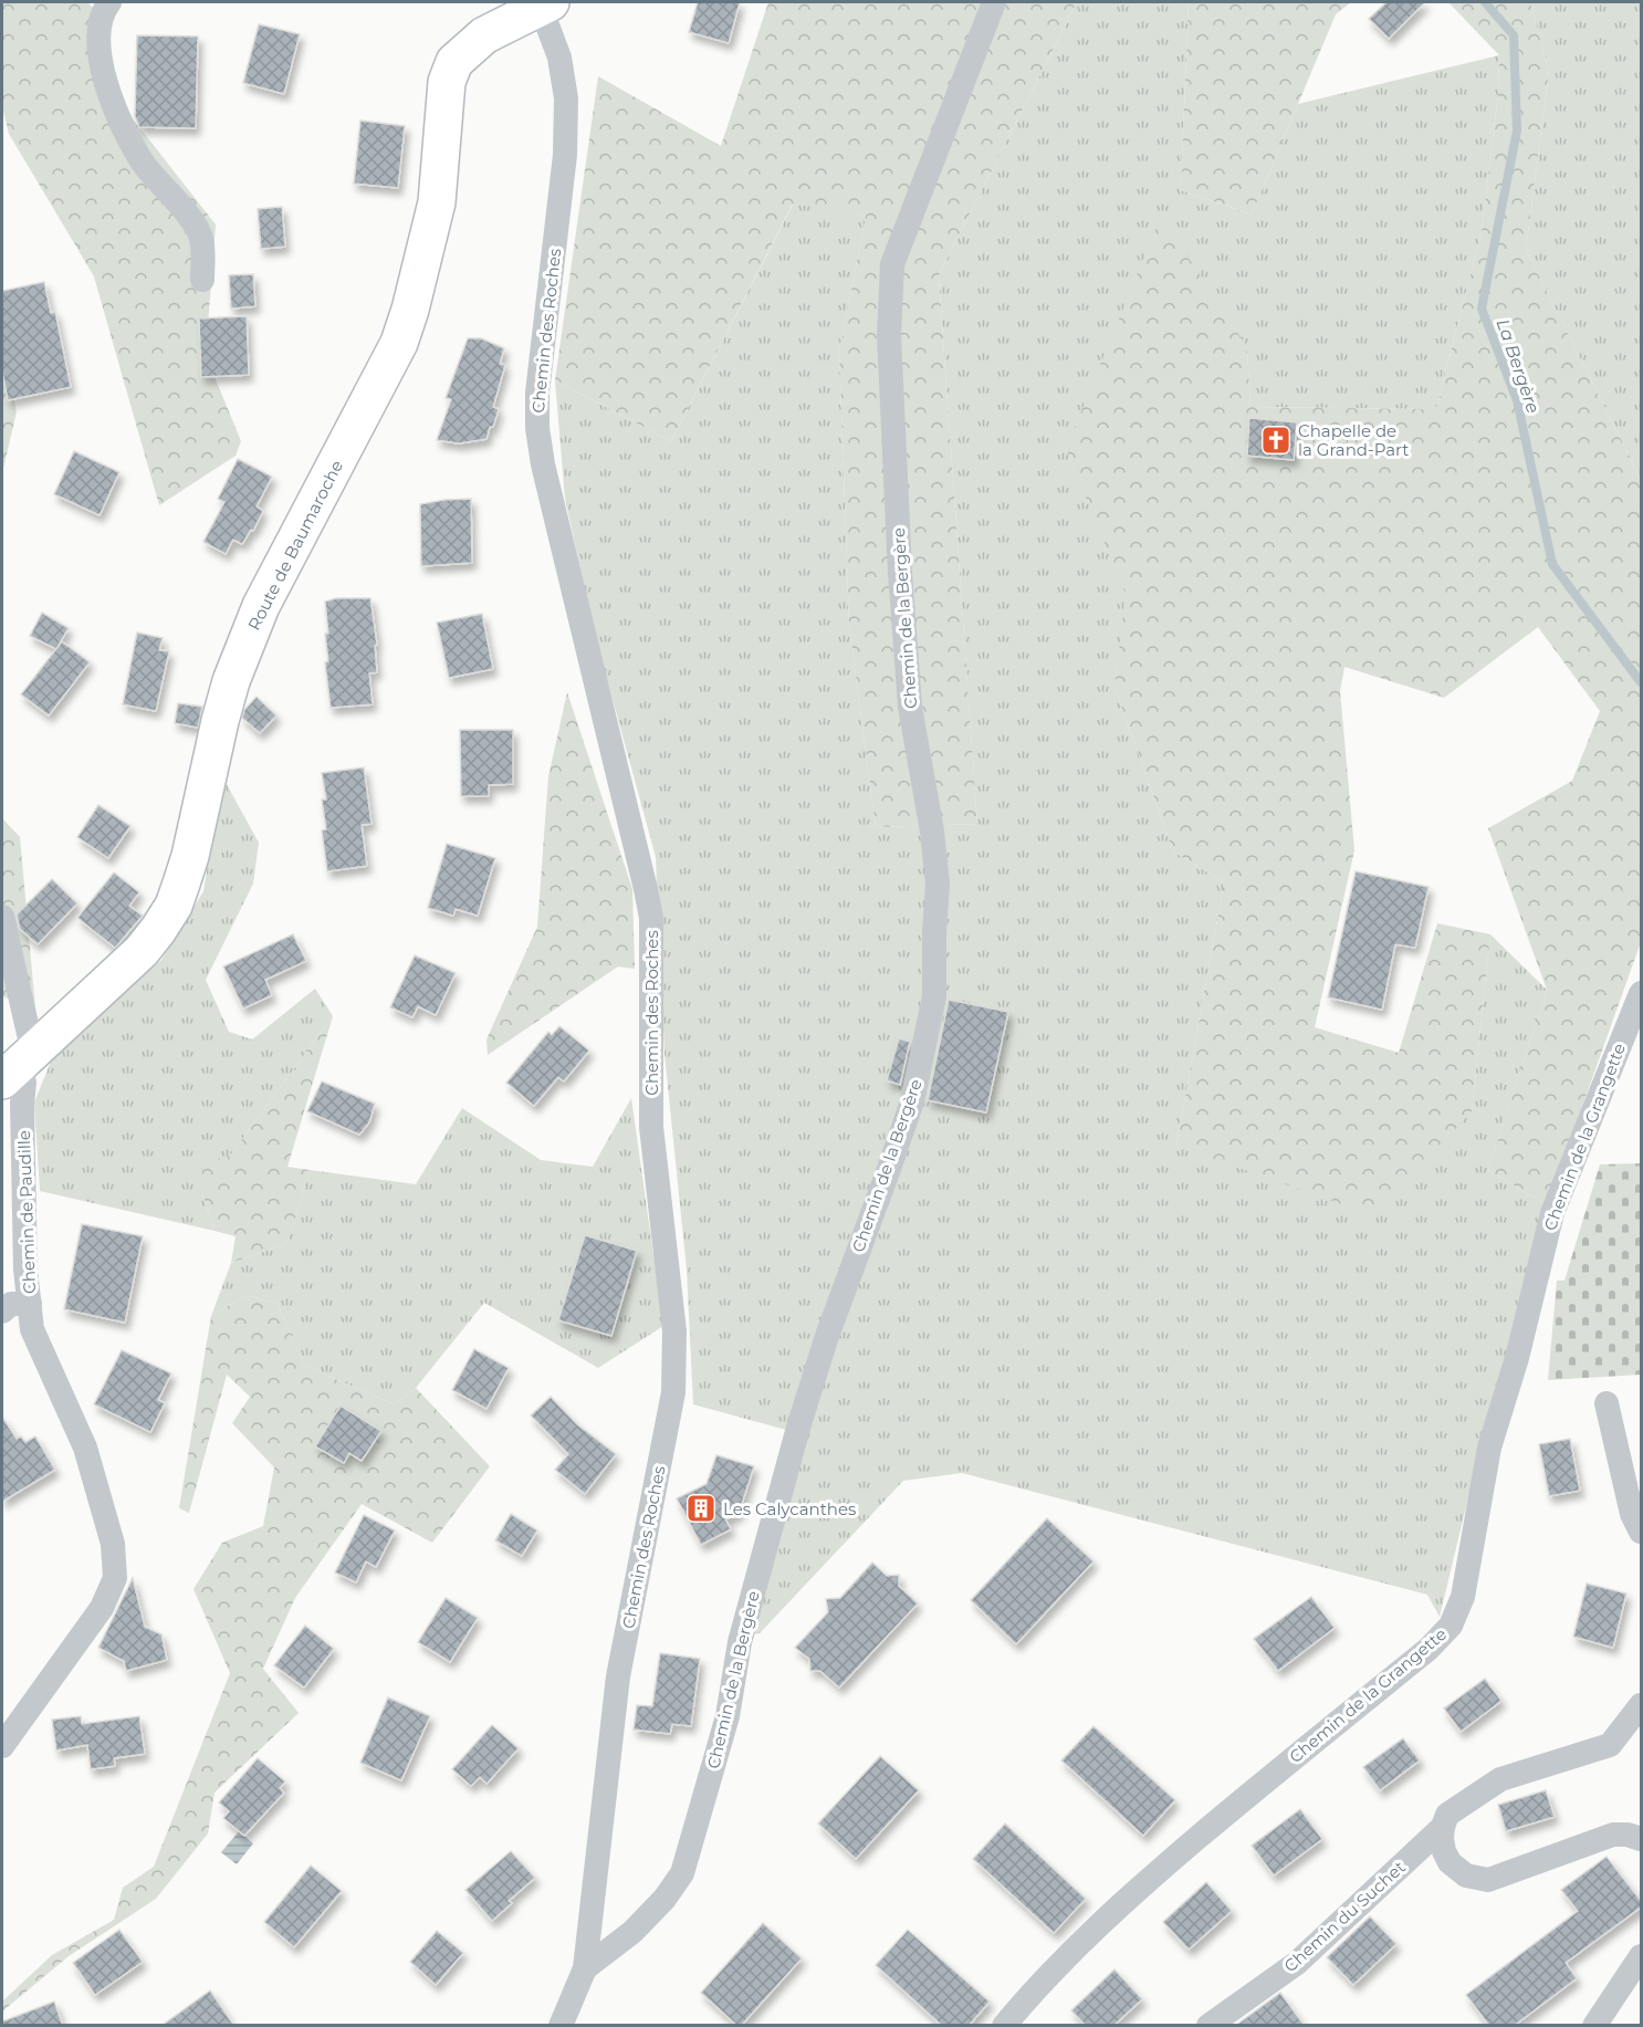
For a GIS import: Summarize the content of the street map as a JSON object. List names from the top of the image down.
{
  "streets": {
    "street": [
      "Chemin des Roches",
      "Route de Baumaroche",
      "Chemin de la Bergère",
      "Chemin de la Grangette",
      "Chemin de Paudille",
      "Chemin du Suchet"
    ]
  },
  "crossings": [
    ["Chemin des Roches", "Route de Baumaroche"],
    ["Chemin des Roches", "Chemin de la Bergère"],
    ["Route de Baumaroche", "Chemin de Paudille"]
  ],
  "water": ["La Bergère"],
  "places": {
    "church": ["Chapelle de la Grand-Part"],
    "building": ["Les Calycanthes"]
  }
}
